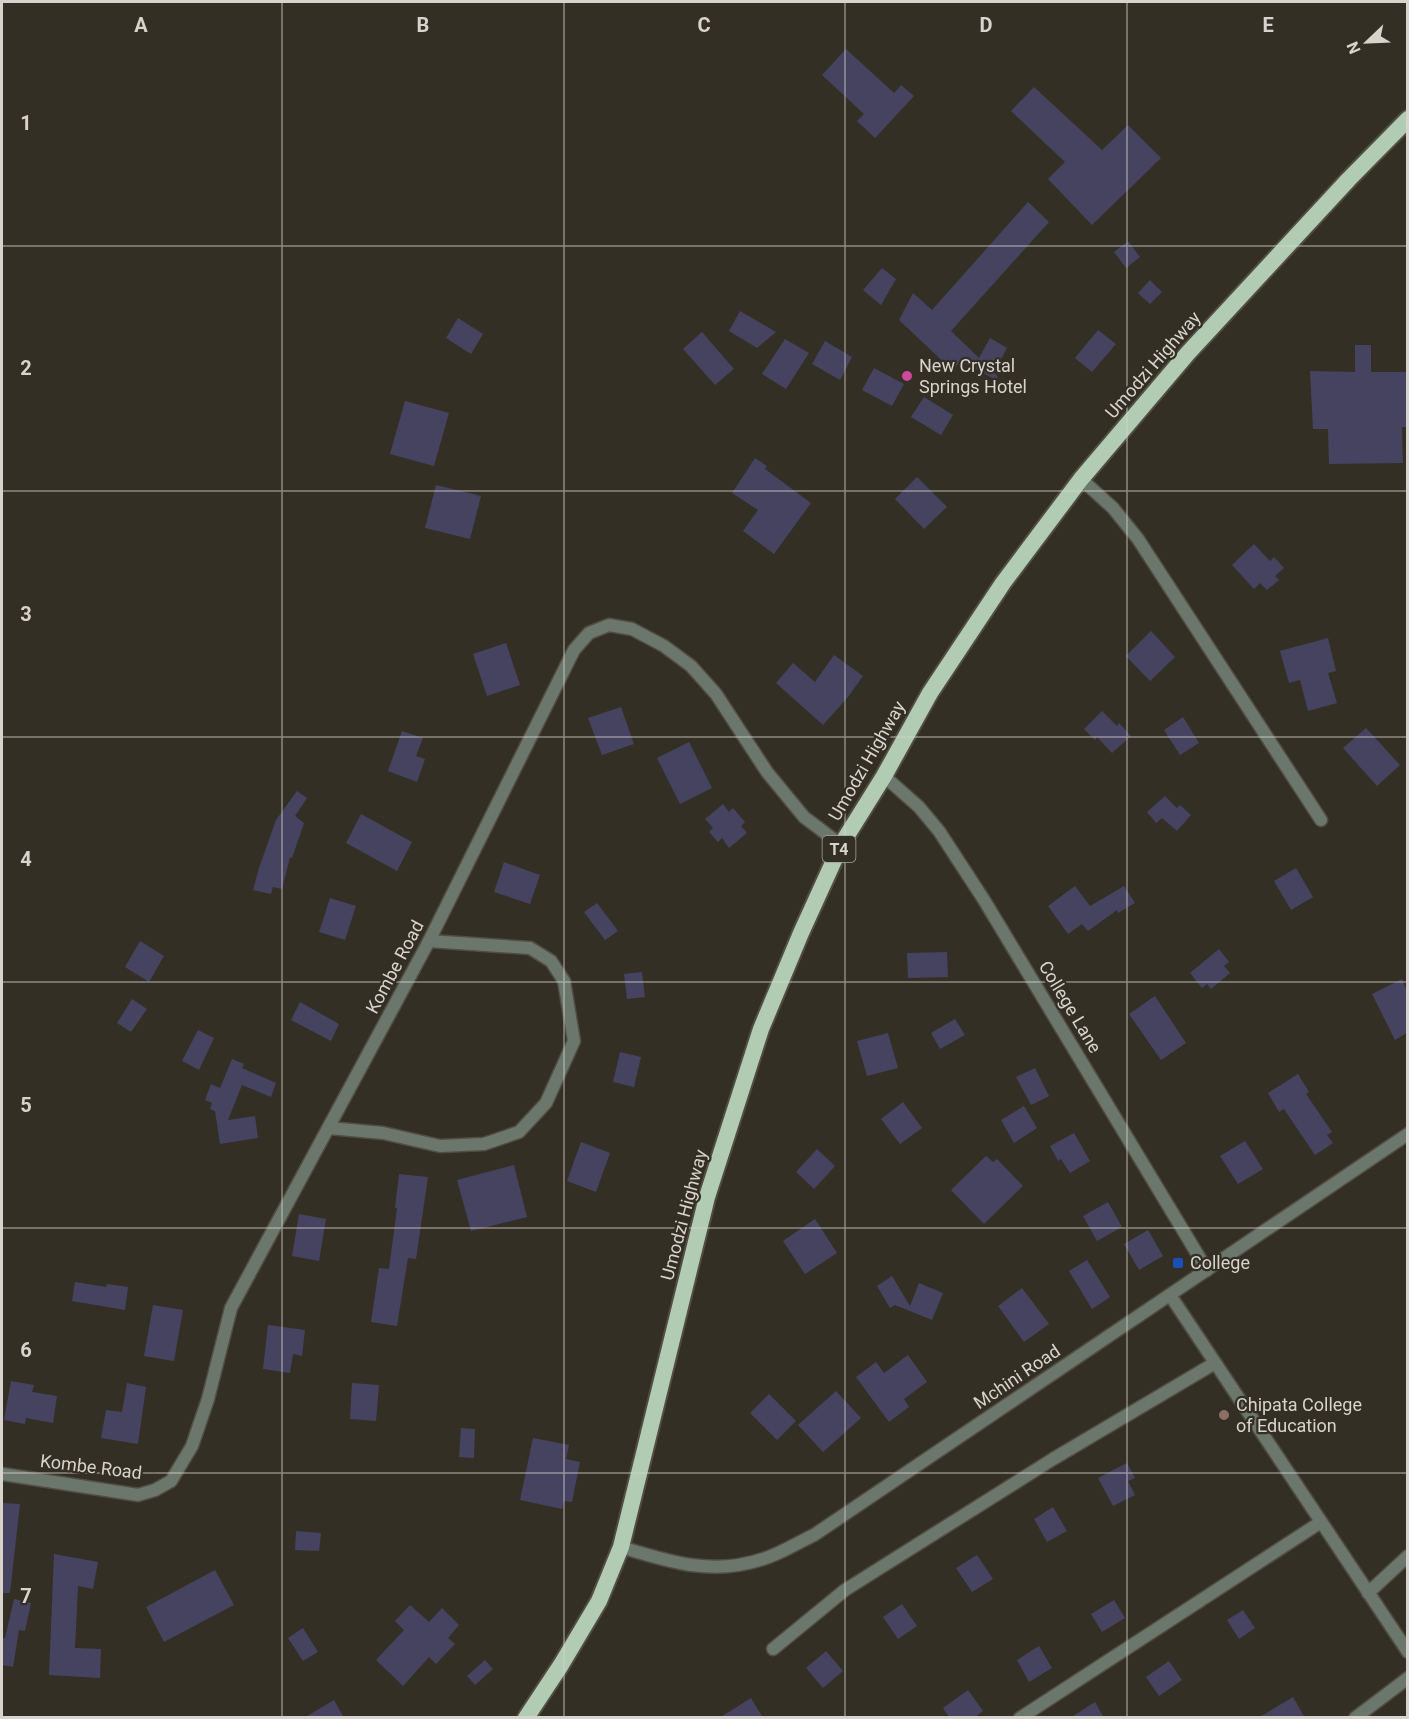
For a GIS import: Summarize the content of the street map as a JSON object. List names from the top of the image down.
{
  "streets": {
    "highway": ["Umodzi Highway", "T4"],
    "street": ["Kombe Road", "College Lane", "Mchini Road"]
  },
  "crossings": [
    ["Umodzi Highway", "Kombe Road"],
    ["Umodzi Highway", "College Lane"],
    ["Umodzi Highway", "Mchini Road"],
    ["College Lane", "Mchini Road"]
  ],
  "places": {
    "other": ["New Crystal Springs Hotel", "Chipata College of Education"],
    "transit": ["College"]
  },
  "north": "bottom left",
  "grid": {
    "columns": [
      "A",
      "B",
      "C",
      "D",
      "E"
    ],
    "rows": [
      "1",
      "2",
      "3",
      "4",
      "5",
      "6",
      "7"
    ]
  }
}
